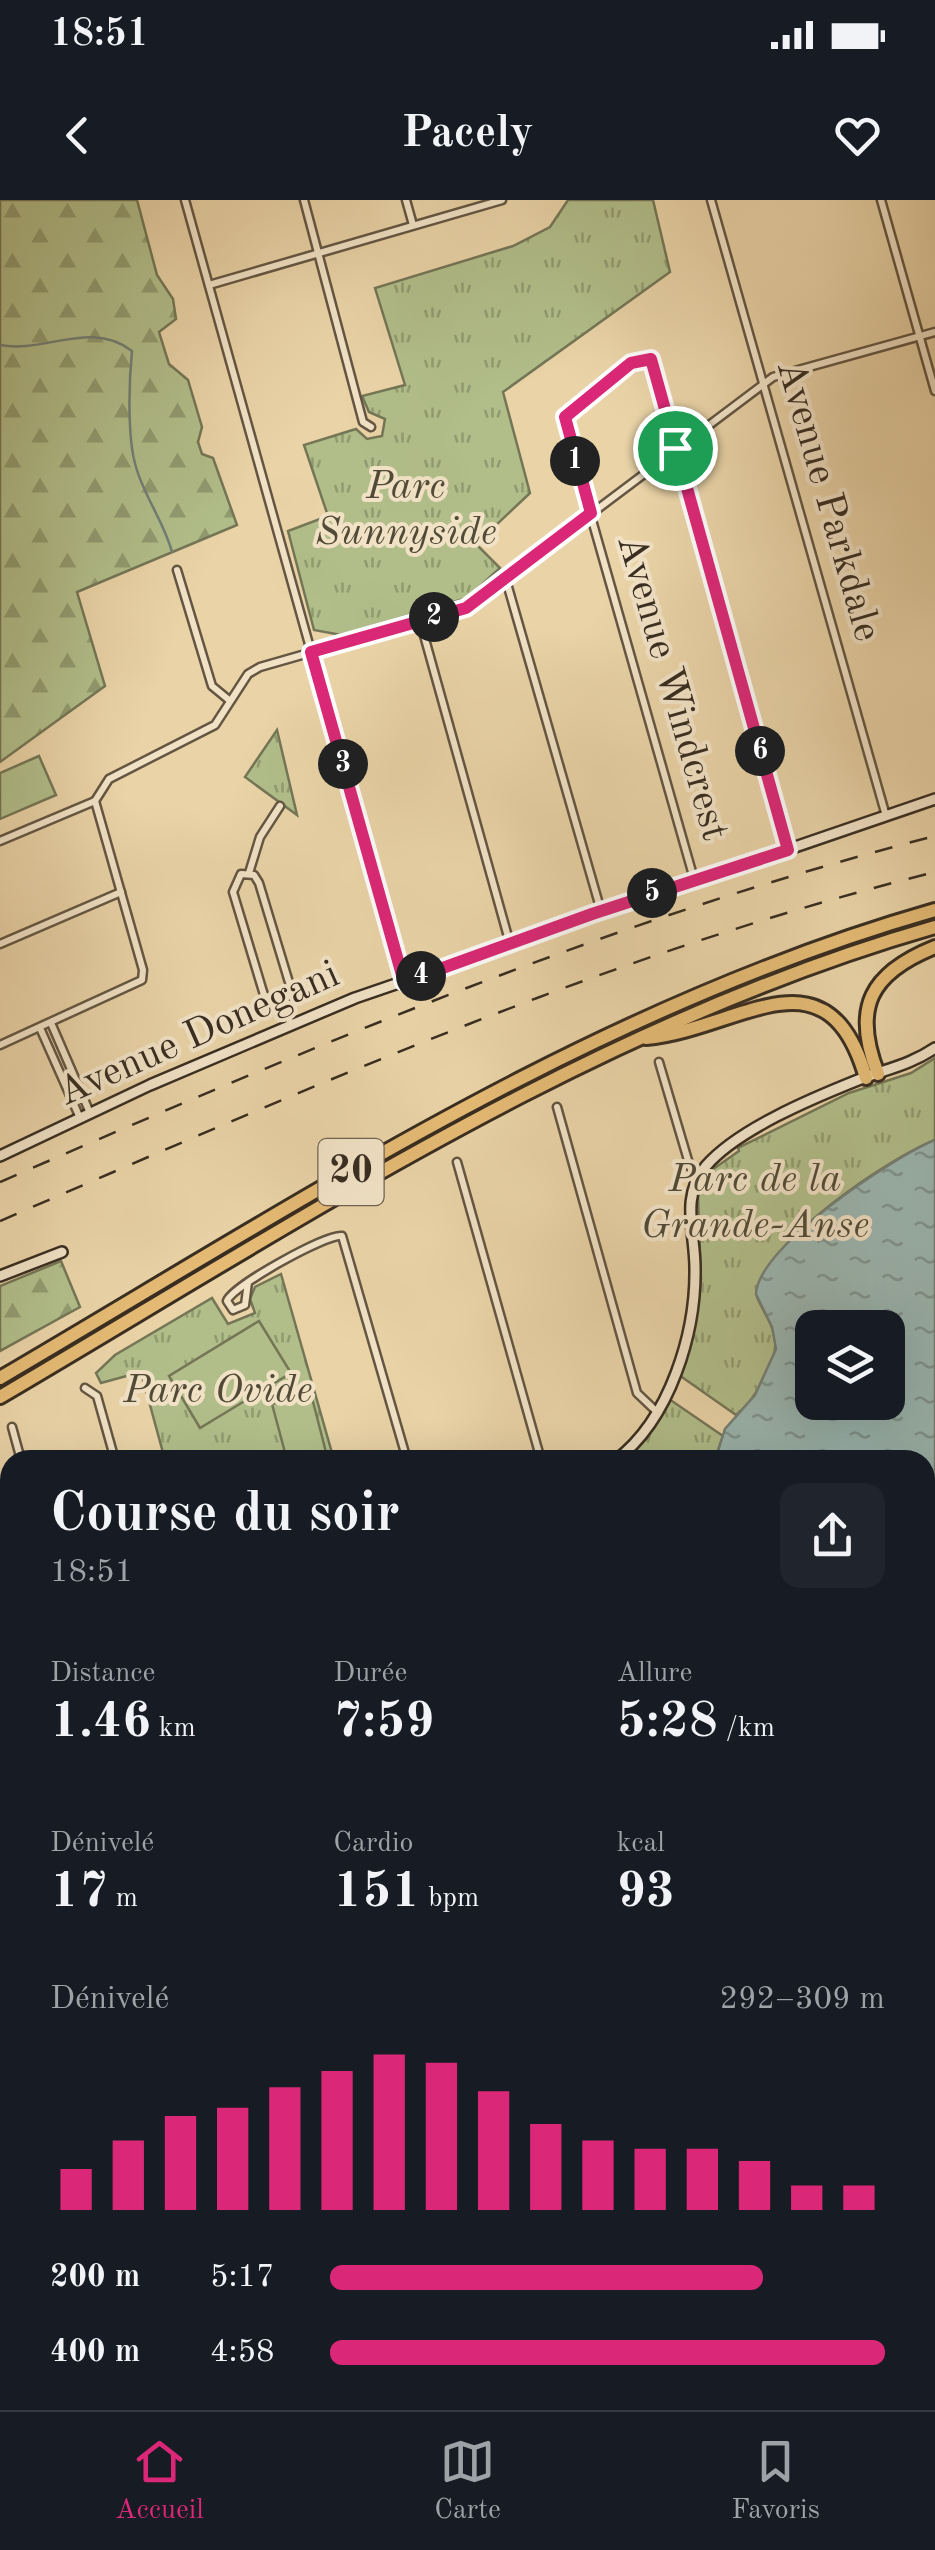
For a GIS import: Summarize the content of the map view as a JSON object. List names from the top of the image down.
{
  "streets": {
    "highway": ["20"],
    "street": ["Avenue Parkdale", "Avenue Windcrest", "Avenue Donegani"]
  },
  "crossings": [
    ["Avenue Parkdale", "Avenue Donegani"],
    ["Avenue Windcrest", "Avenue Donegani"]
  ],
  "parks": ["Parc Sunnyside", "Parc de la Grande-Anse", "Parc Ovide"],
  "page": {
    "status": "18:51",
    "header": "Pacely",
    "pins": [
      "1",
      "2",
      "6",
      "3",
      "5",
      "4"
    ],
    "heading": ["Course du soir", "18:51"],
    "stats": [
      ["Distance", "1.46 km"],
      ["Durée", "7:59"],
      ["Allure", "5:28 /km"],
      ["Dénivelé", "17 m"],
      ["Cardio", "151 bpm"],
      ["kcal", "93"]
    ],
    "chart": ["Dénivelé", "292–309 m"],
    "list": [
      {
        "name": "200 m",
        "note": "5:17"
      },
      {
        "name": "400 m",
        "note": "4:58"
      }
    ],
    "tabs": ["Accueil", "Carte", "Favoris"]
  }
}
